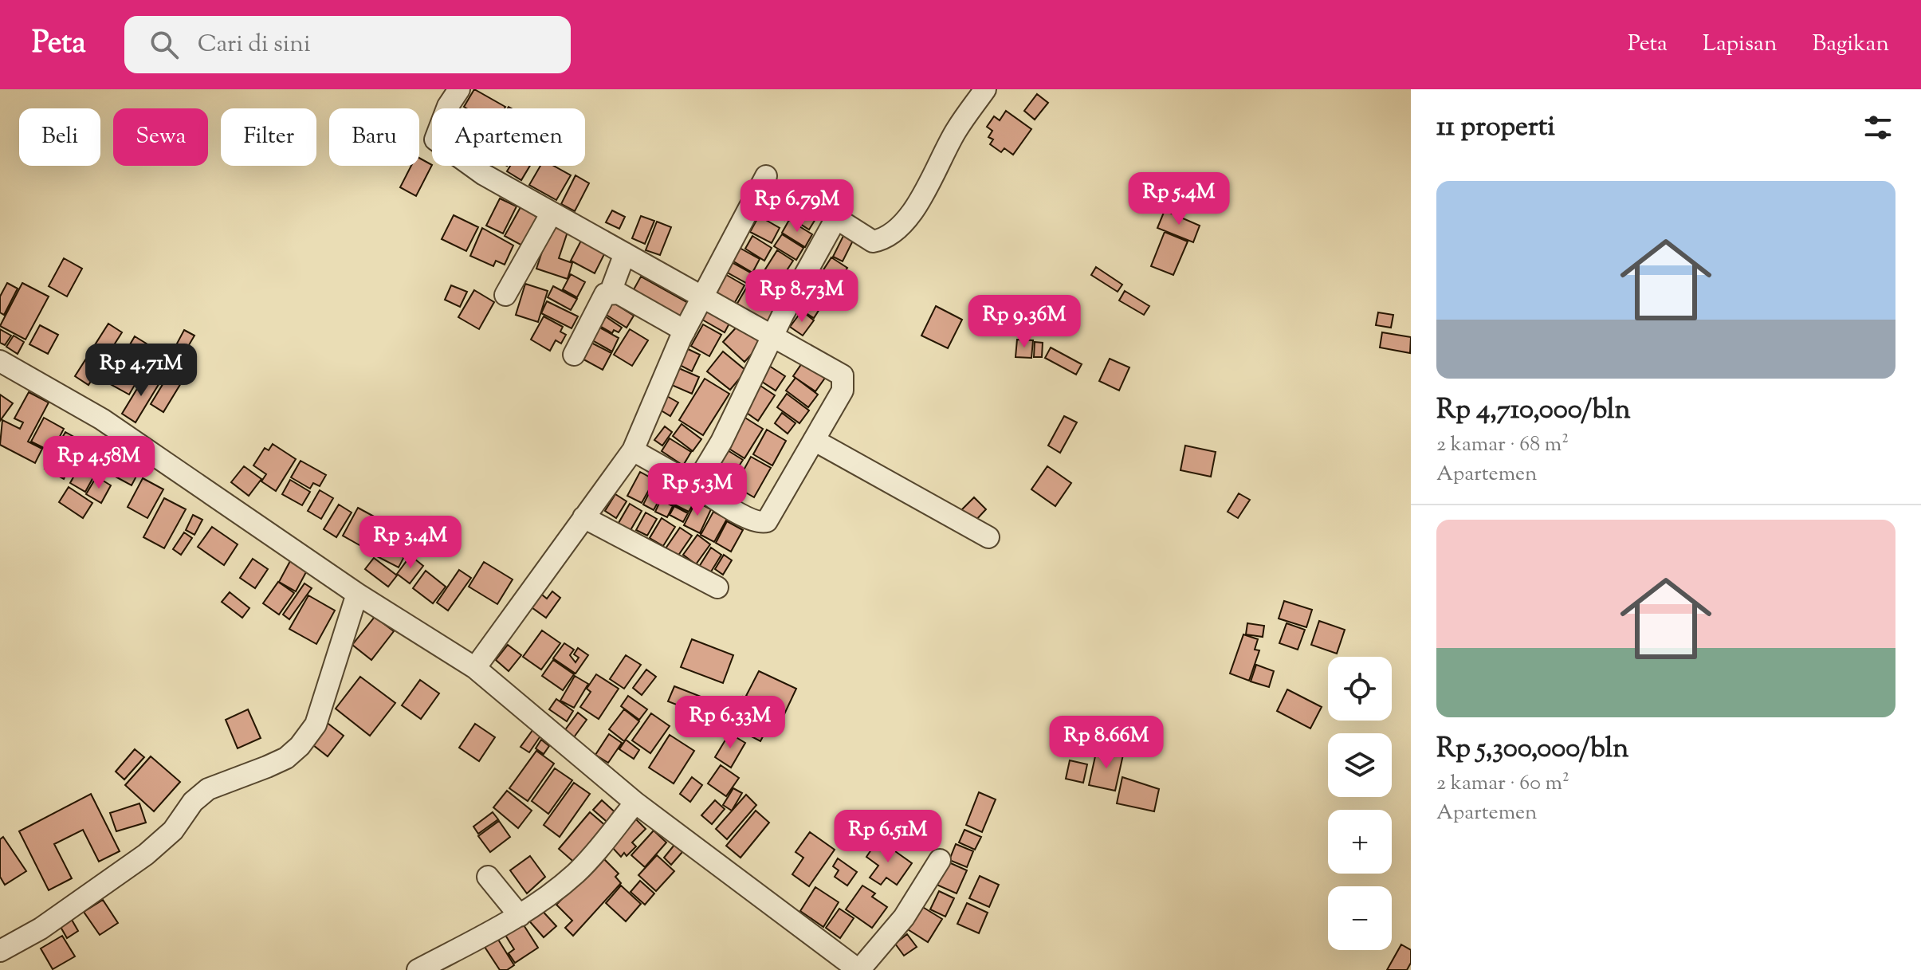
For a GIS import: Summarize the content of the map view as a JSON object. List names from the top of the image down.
{
  "page": {
    "header": "Peta",
    "search": "Cari di sini",
    "nav": ["Peta", "Lapisan", "Bagikan"],
    "heading": "11 properti",
    "chip": [
      "Beli",
      "Sewa",
      "Filter",
      "Baru",
      "Apartemen"
    ],
    "list": [
      {
        "name": "Rp 4,710,000/bln",
        "note": "2 kamar · 68 m² · Apartemen"
      },
      {
        "name": "Rp 5,300,000/bln",
        "note": "2 kamar · 60 m² · Apartemen"
      }
    ],
    "price": [
      "Rp 5.4M",
      "Rp 6.79M",
      "Rp 8.73M",
      "Rp 9.36M",
      "Rp 4.71M",
      "Rp 4.58M",
      "Rp 5.3M",
      "Rp 3.4M",
      "Rp 6.33M",
      "Rp 8.66M",
      "Rp 6.51M"
    ],
    "map_buttons": ["+", "−"]
  }
}
